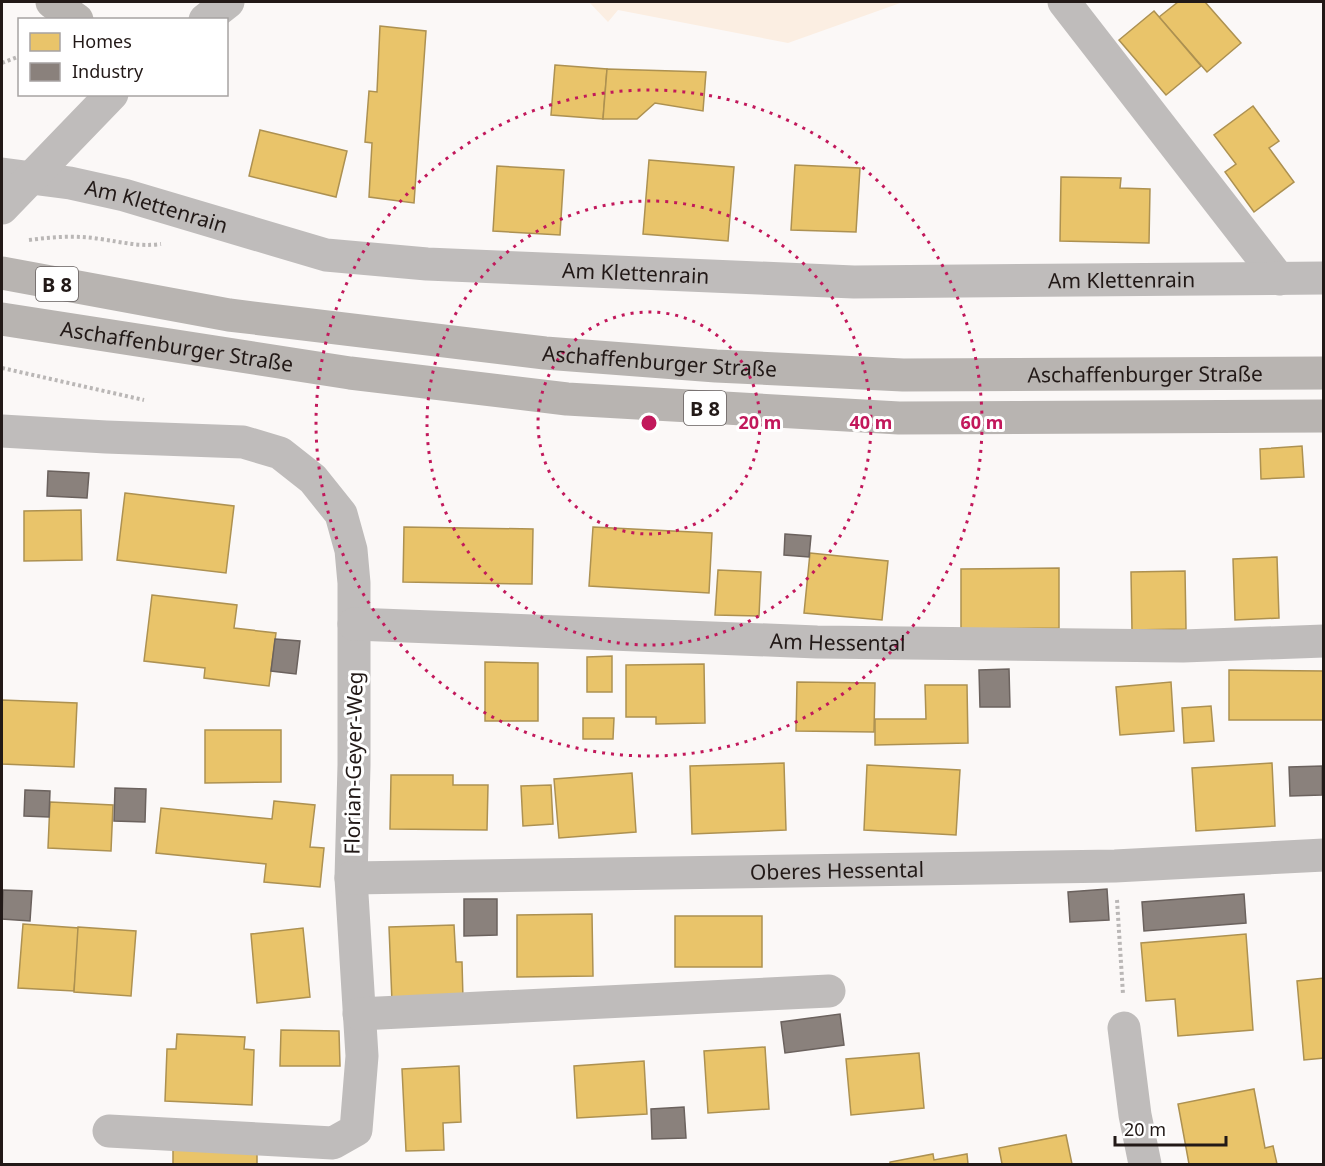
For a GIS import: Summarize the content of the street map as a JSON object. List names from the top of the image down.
{
  "streets": {
    "main road": ["B 8", "Aschaffenburger Straße"],
    "street": [
      "Am Klettenrain",
      "Am Hessental",
      "Florian-Geyer-Weg",
      "Oberes Hessental"
    ]
  },
  "crossings": [
    ["Am Hessental", "Florian-Geyer-Weg"],
    ["Florian-Geyer-Weg", "Oberes Hessental"]
  ],
  "legend": ["Homes", "Industry"],
  "scale_bar": "20 m",
  "rings": ["20 m", "40 m", "60 m"]
}
